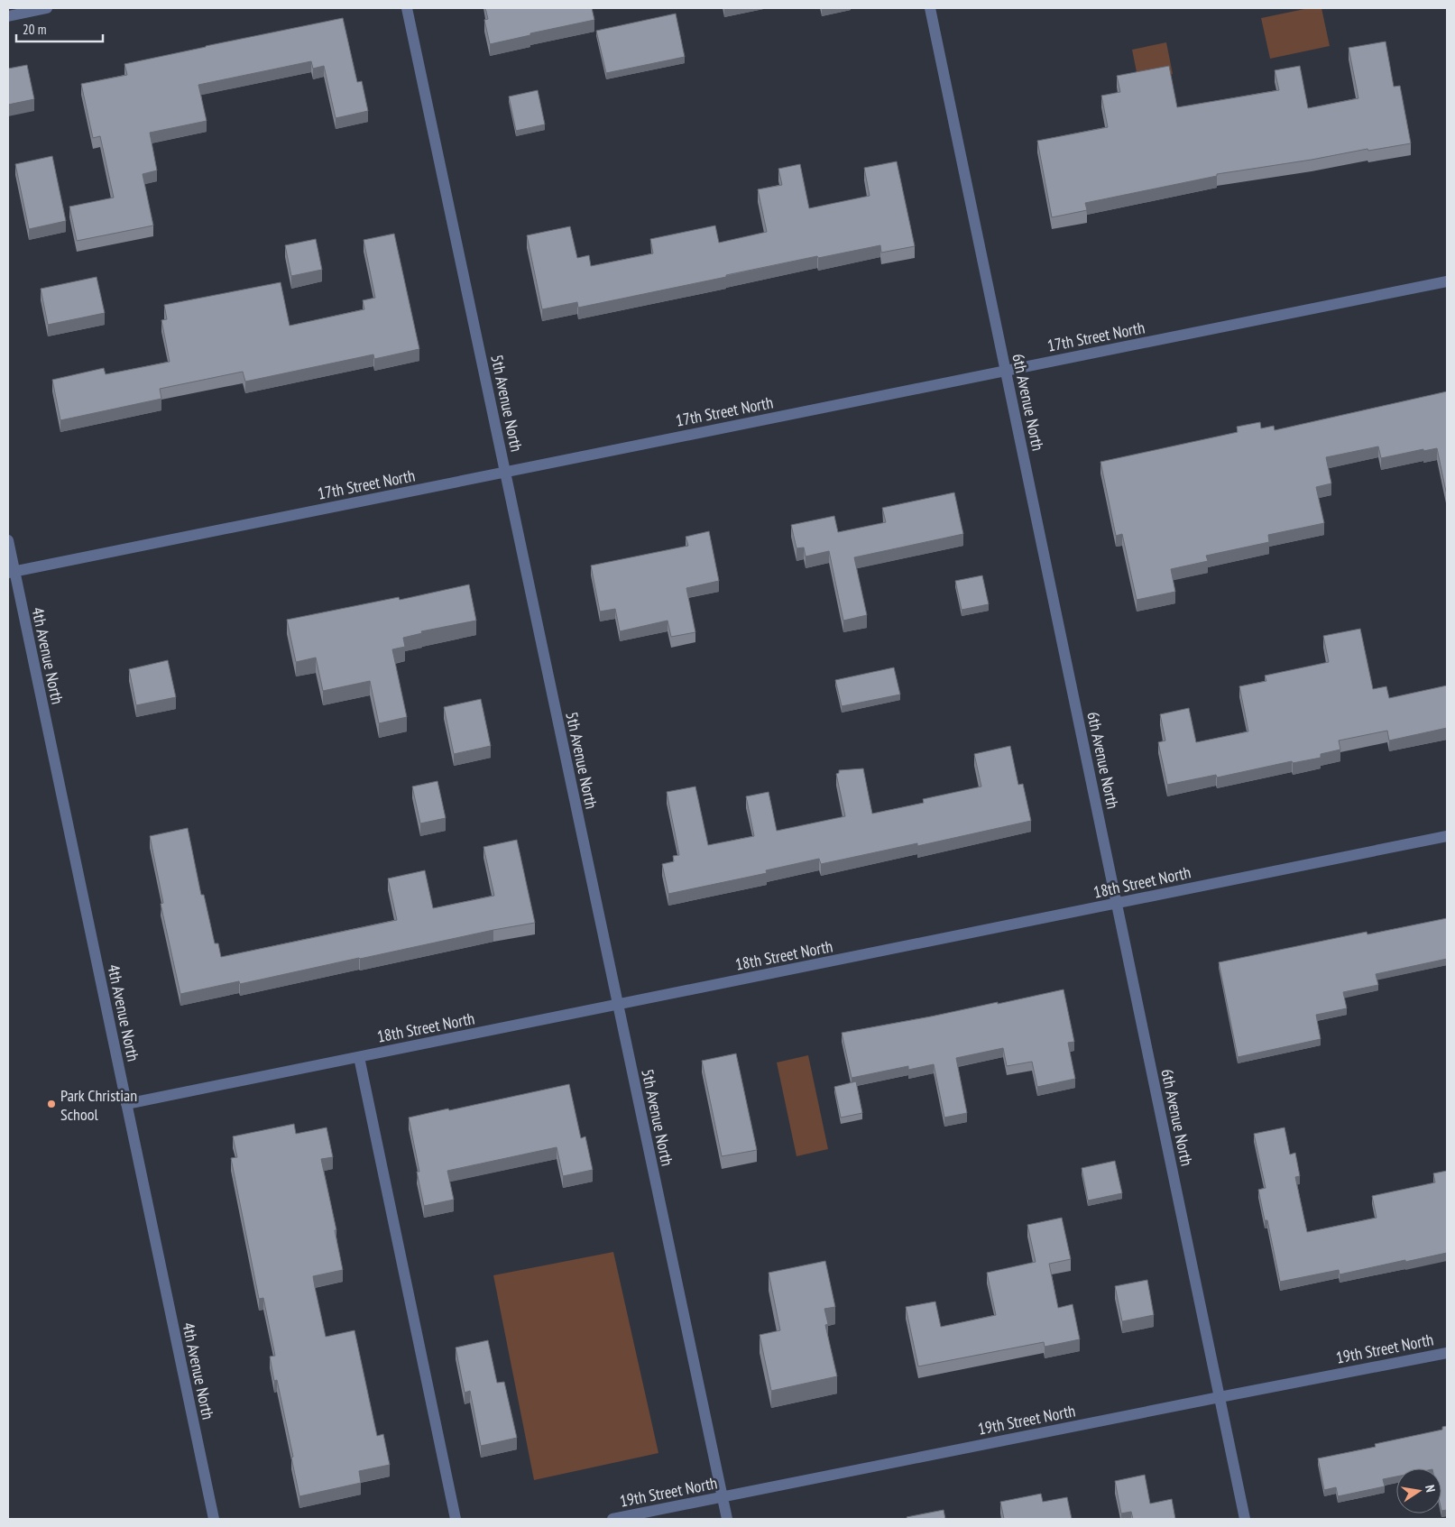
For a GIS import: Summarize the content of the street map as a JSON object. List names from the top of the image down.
{
  "streets": {
    "street": [
      "17th Street North",
      "6th Avenue North",
      "5th Avenue North",
      "4th Avenue North",
      "18th Street North",
      "19th Street North"
    ]
  },
  "crossings": [
    ["17th Street North", "6th Avenue North"],
    ["17th Street North", "5th Avenue North"],
    ["17th Street North", "4th Avenue North"],
    ["6th Avenue North", "18th Street North"],
    ["6th Avenue North", "19th Street North"],
    ["5th Avenue North", "18th Street North"],
    ["5th Avenue North", "19th Street North"],
    ["4th Avenue North", "18th Street North"]
  ],
  "places": ["Park Christian School"],
  "scale_bar": "20 m",
  "north": "right"
}
